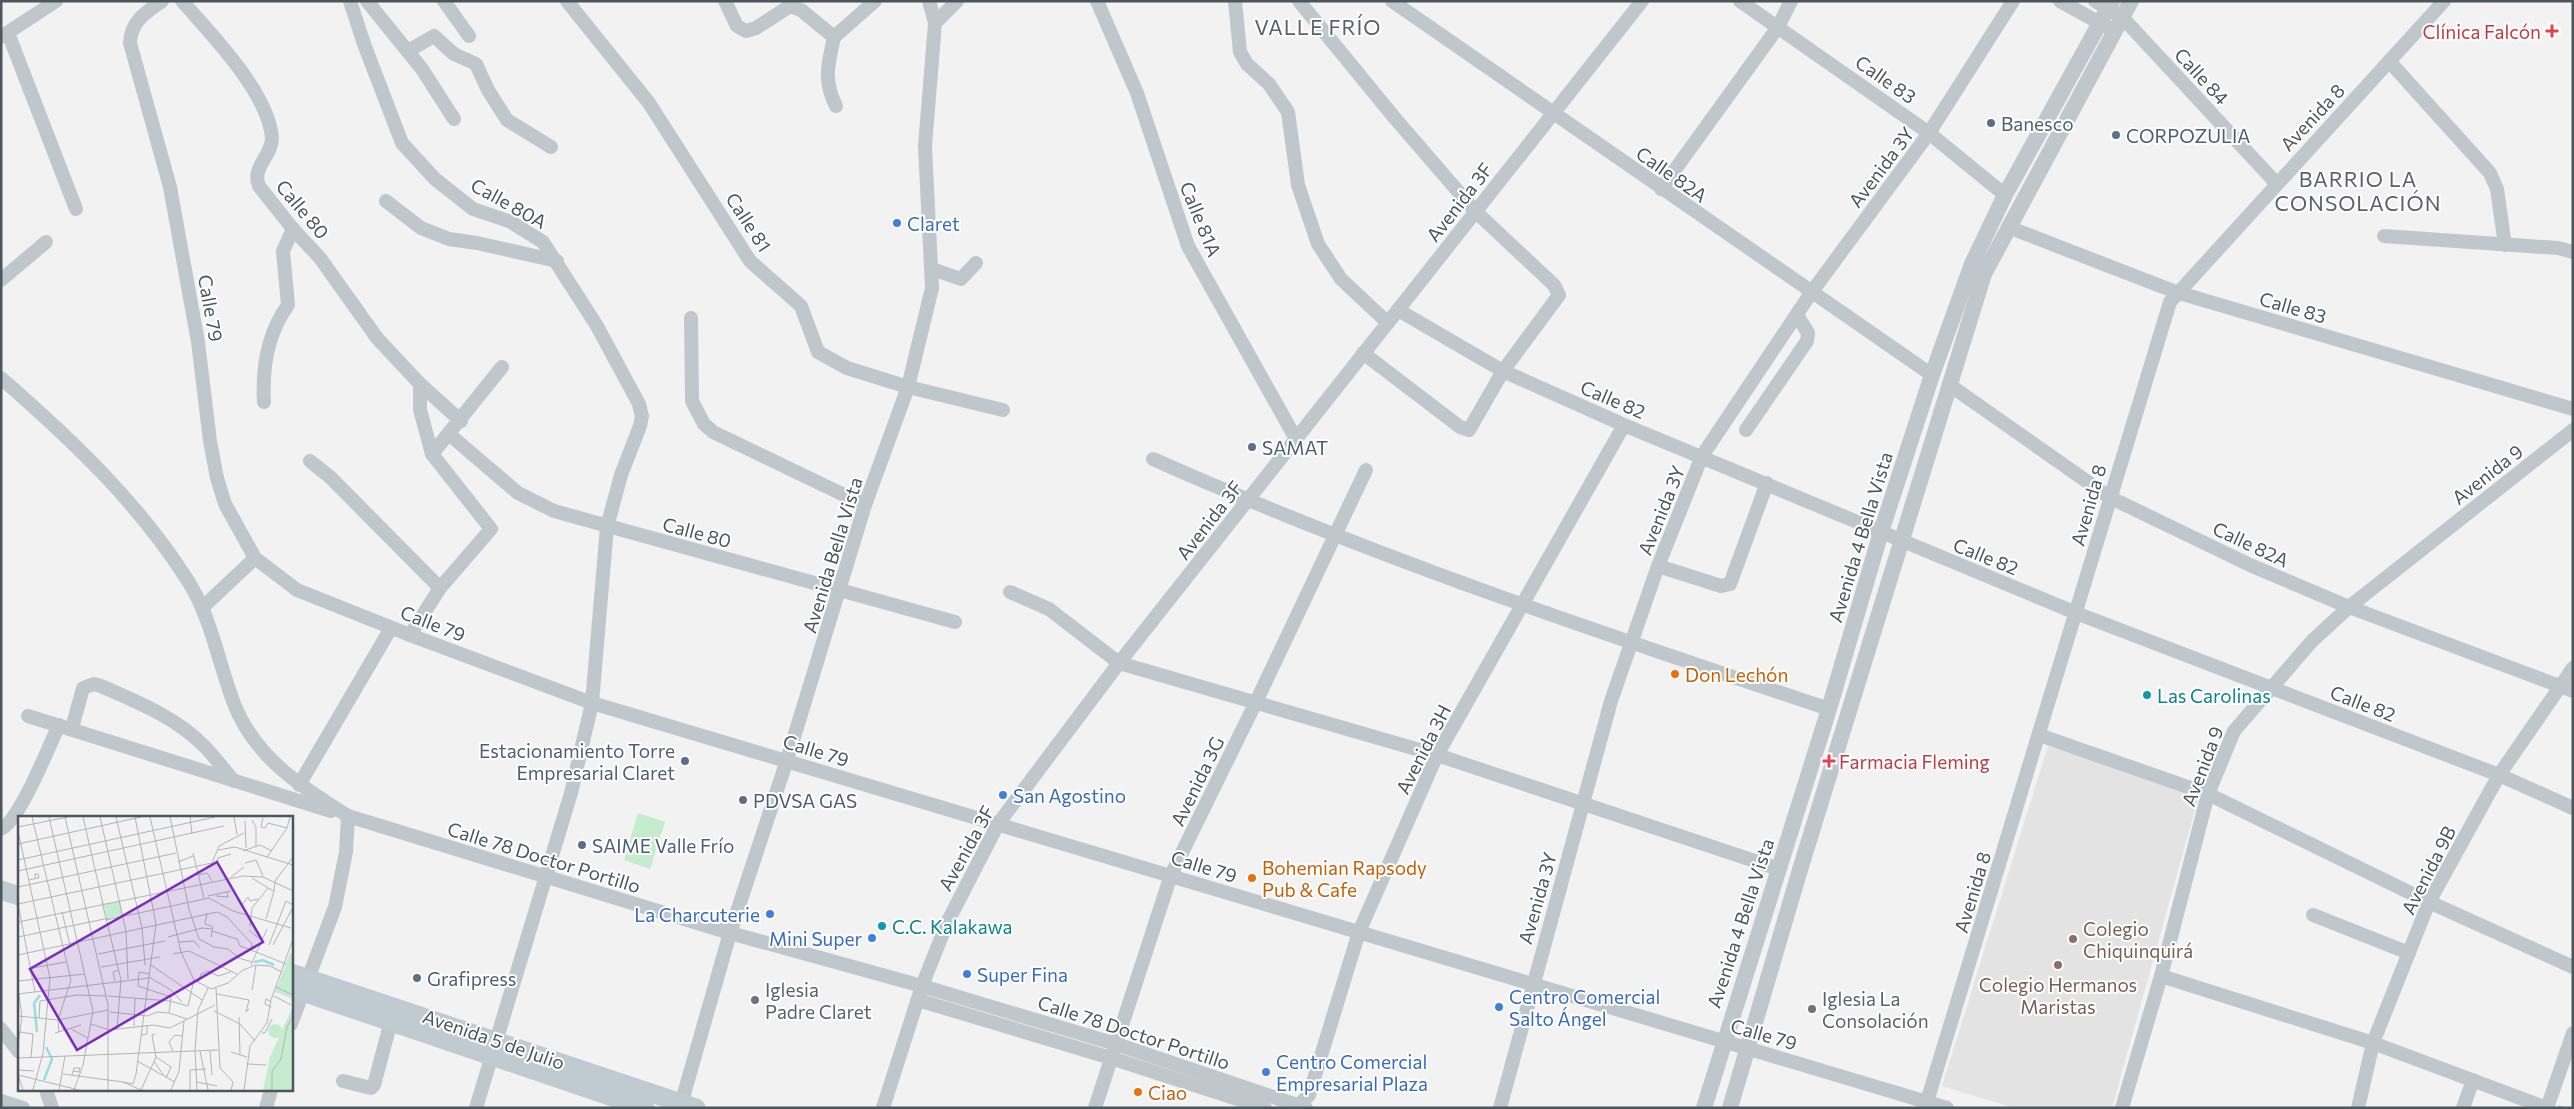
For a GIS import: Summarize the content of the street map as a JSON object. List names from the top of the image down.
{
  "streets": {
    "main road": ["Avenida 5 de Julio"],
    "street": [
      "Calle 84",
      "Calle 83",
      "Avenida 8",
      "Avenida 3Y",
      "Calle 82A",
      "Avenida 3F",
      "Calle 80A",
      "Calle 80",
      "Calle 81A",
      "Calle 81",
      "Calle 79",
      "Calle 82",
      "Avenida 9",
      "Avenida 4 Bella Vista",
      "Avenida Bella Vista",
      "Avenida 3H",
      "Avenida 3G",
      "Calle 78 Doctor Portillo",
      "Avenida 9B"
    ]
  },
  "crossings": [
    ["Calle 84", "Avenida 8"],
    ["Calle 84", "Avenida 4 Bella Vista"],
    ["Calle 83", "Avenida 8"],
    ["Calle 83", "Avenida 3Y"],
    ["Calle 83", "Avenida 4 Bella Vista"],
    ["Avenida 8", "Calle 82A"],
    ["Avenida 8", "Calle 79"],
    ["Avenida 8", "Calle 82"],
    ["Avenida 3Y", "Calle 82A"],
    ["Avenida 3Y", "Calle 79"],
    ["Avenida 3Y", "Calle 82"],
    ["Calle 82A", "Avenida 3F"],
    ["Calle 82A", "Avenida 9"],
    ["Calle 82A", "Avenida 4 Bella Vista"],
    ["Calle 82A", "Avenida 9B"],
    ["Avenida 3F", "Calle 81A"],
    ["Avenida 3F", "Calle 79"],
    ["Avenida 3F", "Calle 82"],
    ["Avenida 3F", "Calle 78 Doctor Portillo"],
    ["Calle 80A", "Calle 80"],
    ["Calle 80A", "Calle 79"],
    ["Calle 80A", "Calle 78 Doctor Portillo"],
    ["Calle 80A", "Avenida 5 de Julio"],
    ["Calle 80", "Avenida Bella Vista"],
    ["Calle 81", "Avenida Bella Vista"],
    ["Calle 79", "Avenida 4 Bella Vista"],
    ["Calle 79", "Avenida Bella Vista"],
    ["Calle 79", "Avenida 3H"],
    ["Calle 79", "Avenida 3G"],
    ["Calle 82", "Avenida 9"],
    ["Calle 82", "Avenida 4 Bella Vista"],
    ["Calle 82", "Avenida 3H"],
    ["Calle 82", "Avenida 9B"],
    ["Avenida Bella Vista", "Calle 78 Doctor Portillo"],
    ["Avenida Bella Vista", "Avenida 5 de Julio"],
    ["Avenida 3H", "Calle 78 Doctor Portillo"],
    ["Avenida 3G", "Calle 78 Doctor Portillo"]
  ],
  "districts": ["VALLE FRÍO", "BARRIO LA CONSOLACIÓN"],
  "places": {
    "health": ["Clínica Falcón", "Farmacia Fleming"],
    "other": [
      "Banesco",
      "CORPOZULIA",
      "Claret",
      "SAMAT",
      "Don Lechón",
      "Las Carolinas",
      "Estacionamiento Torre Empresarial Claret",
      "San Agostino",
      "PDVSA GAS",
      "SAIME Valle Frío",
      "Bohemian Rapsody Pub & Cafe",
      "La Charcuterie",
      "C.C. Kalakawa",
      "Mini Super",
      "Colegio Chiquinquirá",
      "Colegio Hermanos Maristas",
      "Super Fina",
      "Grafipress",
      "Iglesia Padre Claret",
      "Centro Comercial Salto Ángel",
      "Iglesia La Consolación",
      "Centro Comercial Empresarial Plaza",
      "Ciao"
    ]
  }
}
